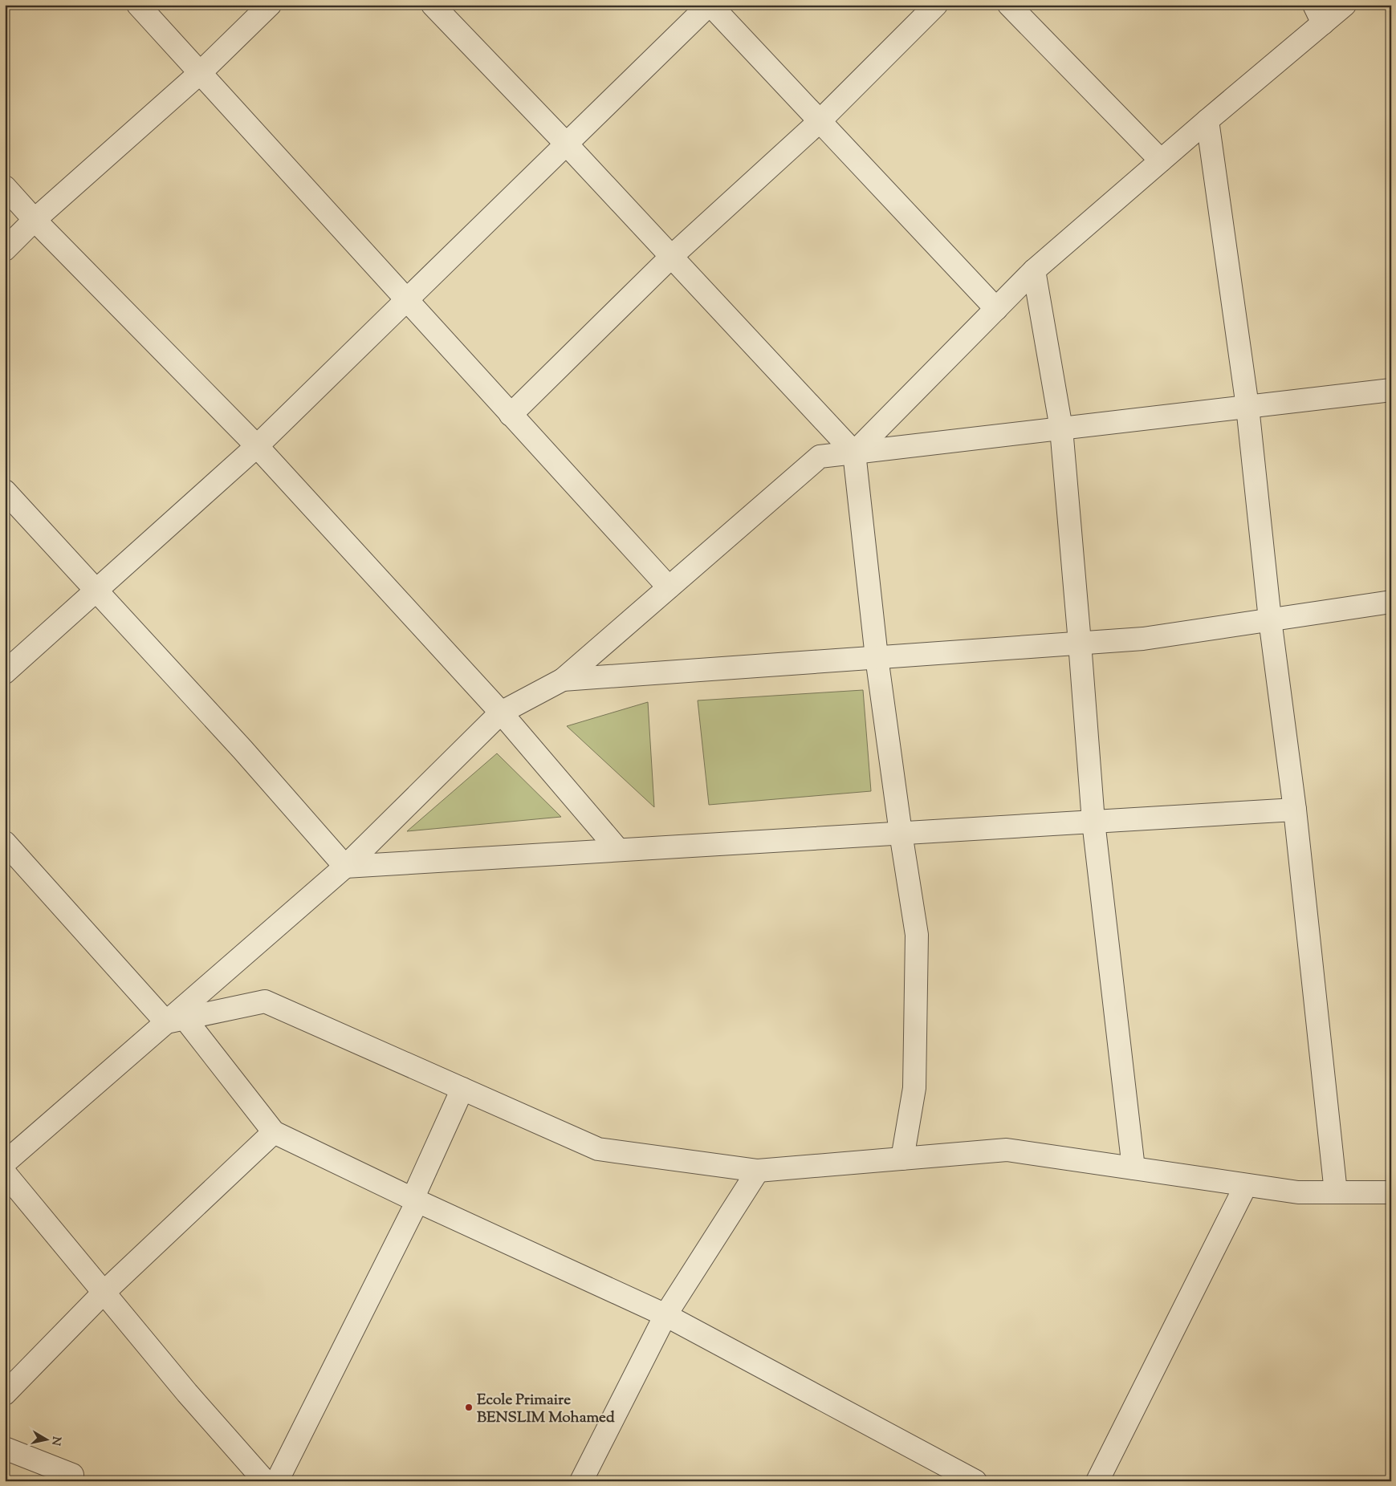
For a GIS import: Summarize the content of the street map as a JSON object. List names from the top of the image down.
{
  "places": ["Ecole Primaire BENSLIM Mohamed"],
  "north": "right"
}
